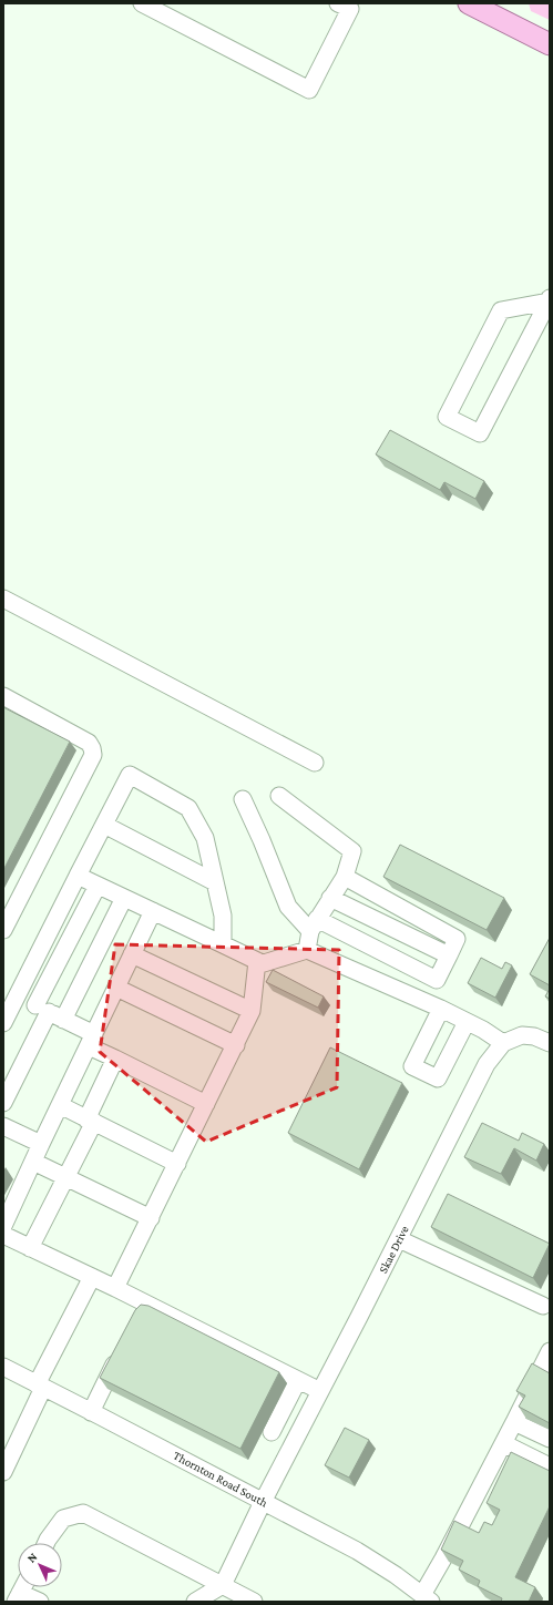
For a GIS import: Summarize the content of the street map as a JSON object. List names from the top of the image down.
{
  "streets": {
    "street": ["Skae Drive", "Thornton Road South"]
  },
  "crossings": [
    ["Skae Drive", "Thornton Road South"]
  ],
  "north": "top left"
}
